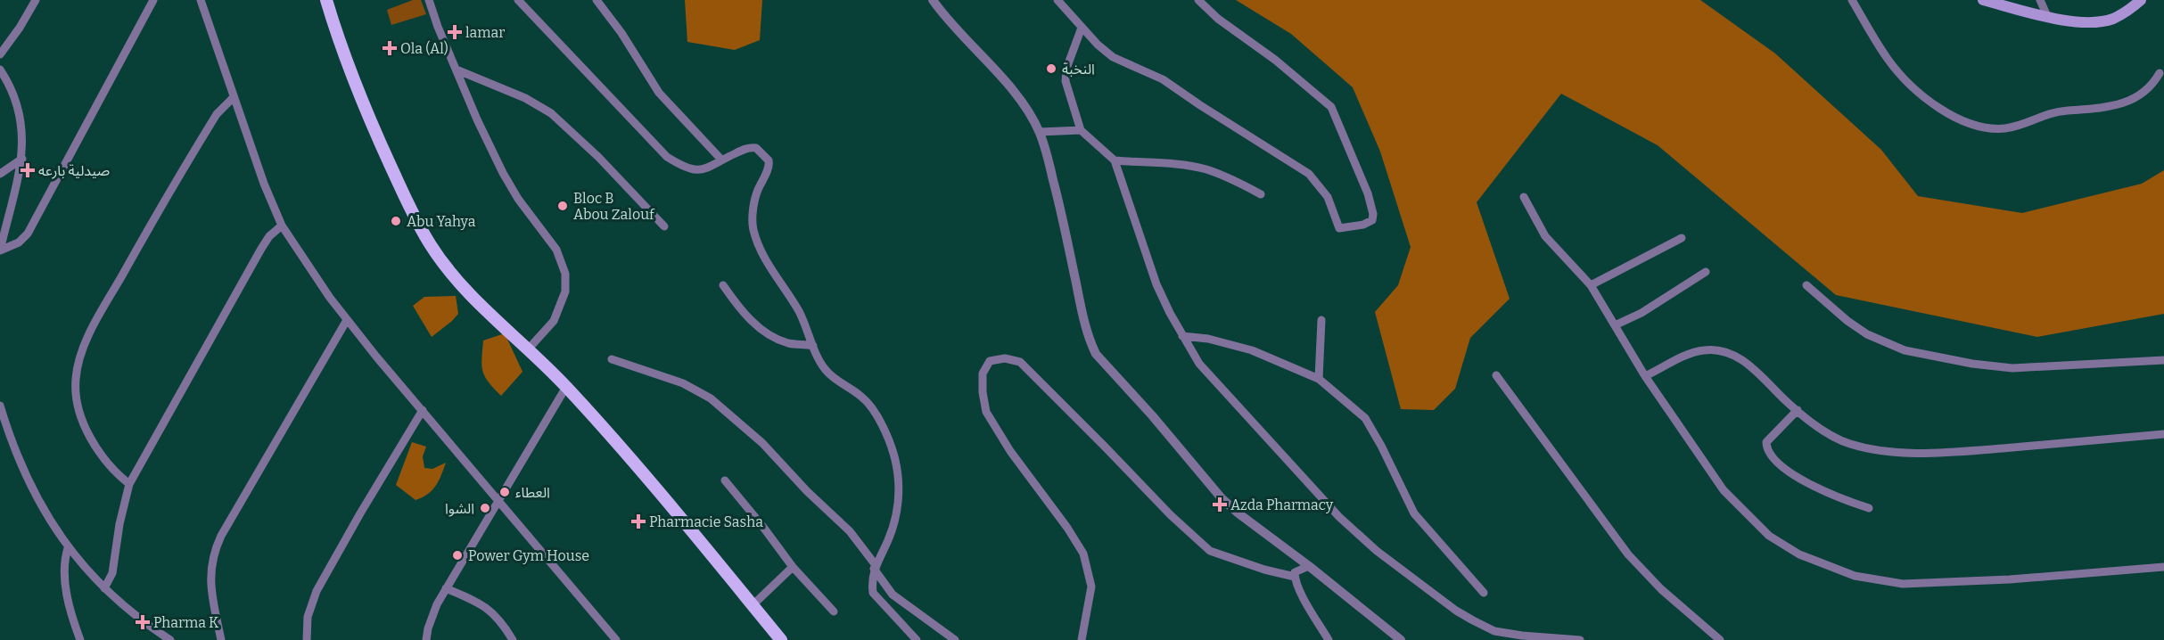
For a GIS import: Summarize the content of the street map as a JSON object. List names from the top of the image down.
{
  "places": {
    "health": [
      "lamar",
      "Ola (Al)",
      "صيدلية بارعه",
      "Azda Pharmacy",
      "Pharmacie Sasha",
      "Pharma K"
    ],
    "other": [
      "النخبة",
      "Bloc B Abou Zalouf",
      "Abu Yahya",
      "العطاء",
      "الشوا",
      "Power Gym House"
    ]
  }
}
